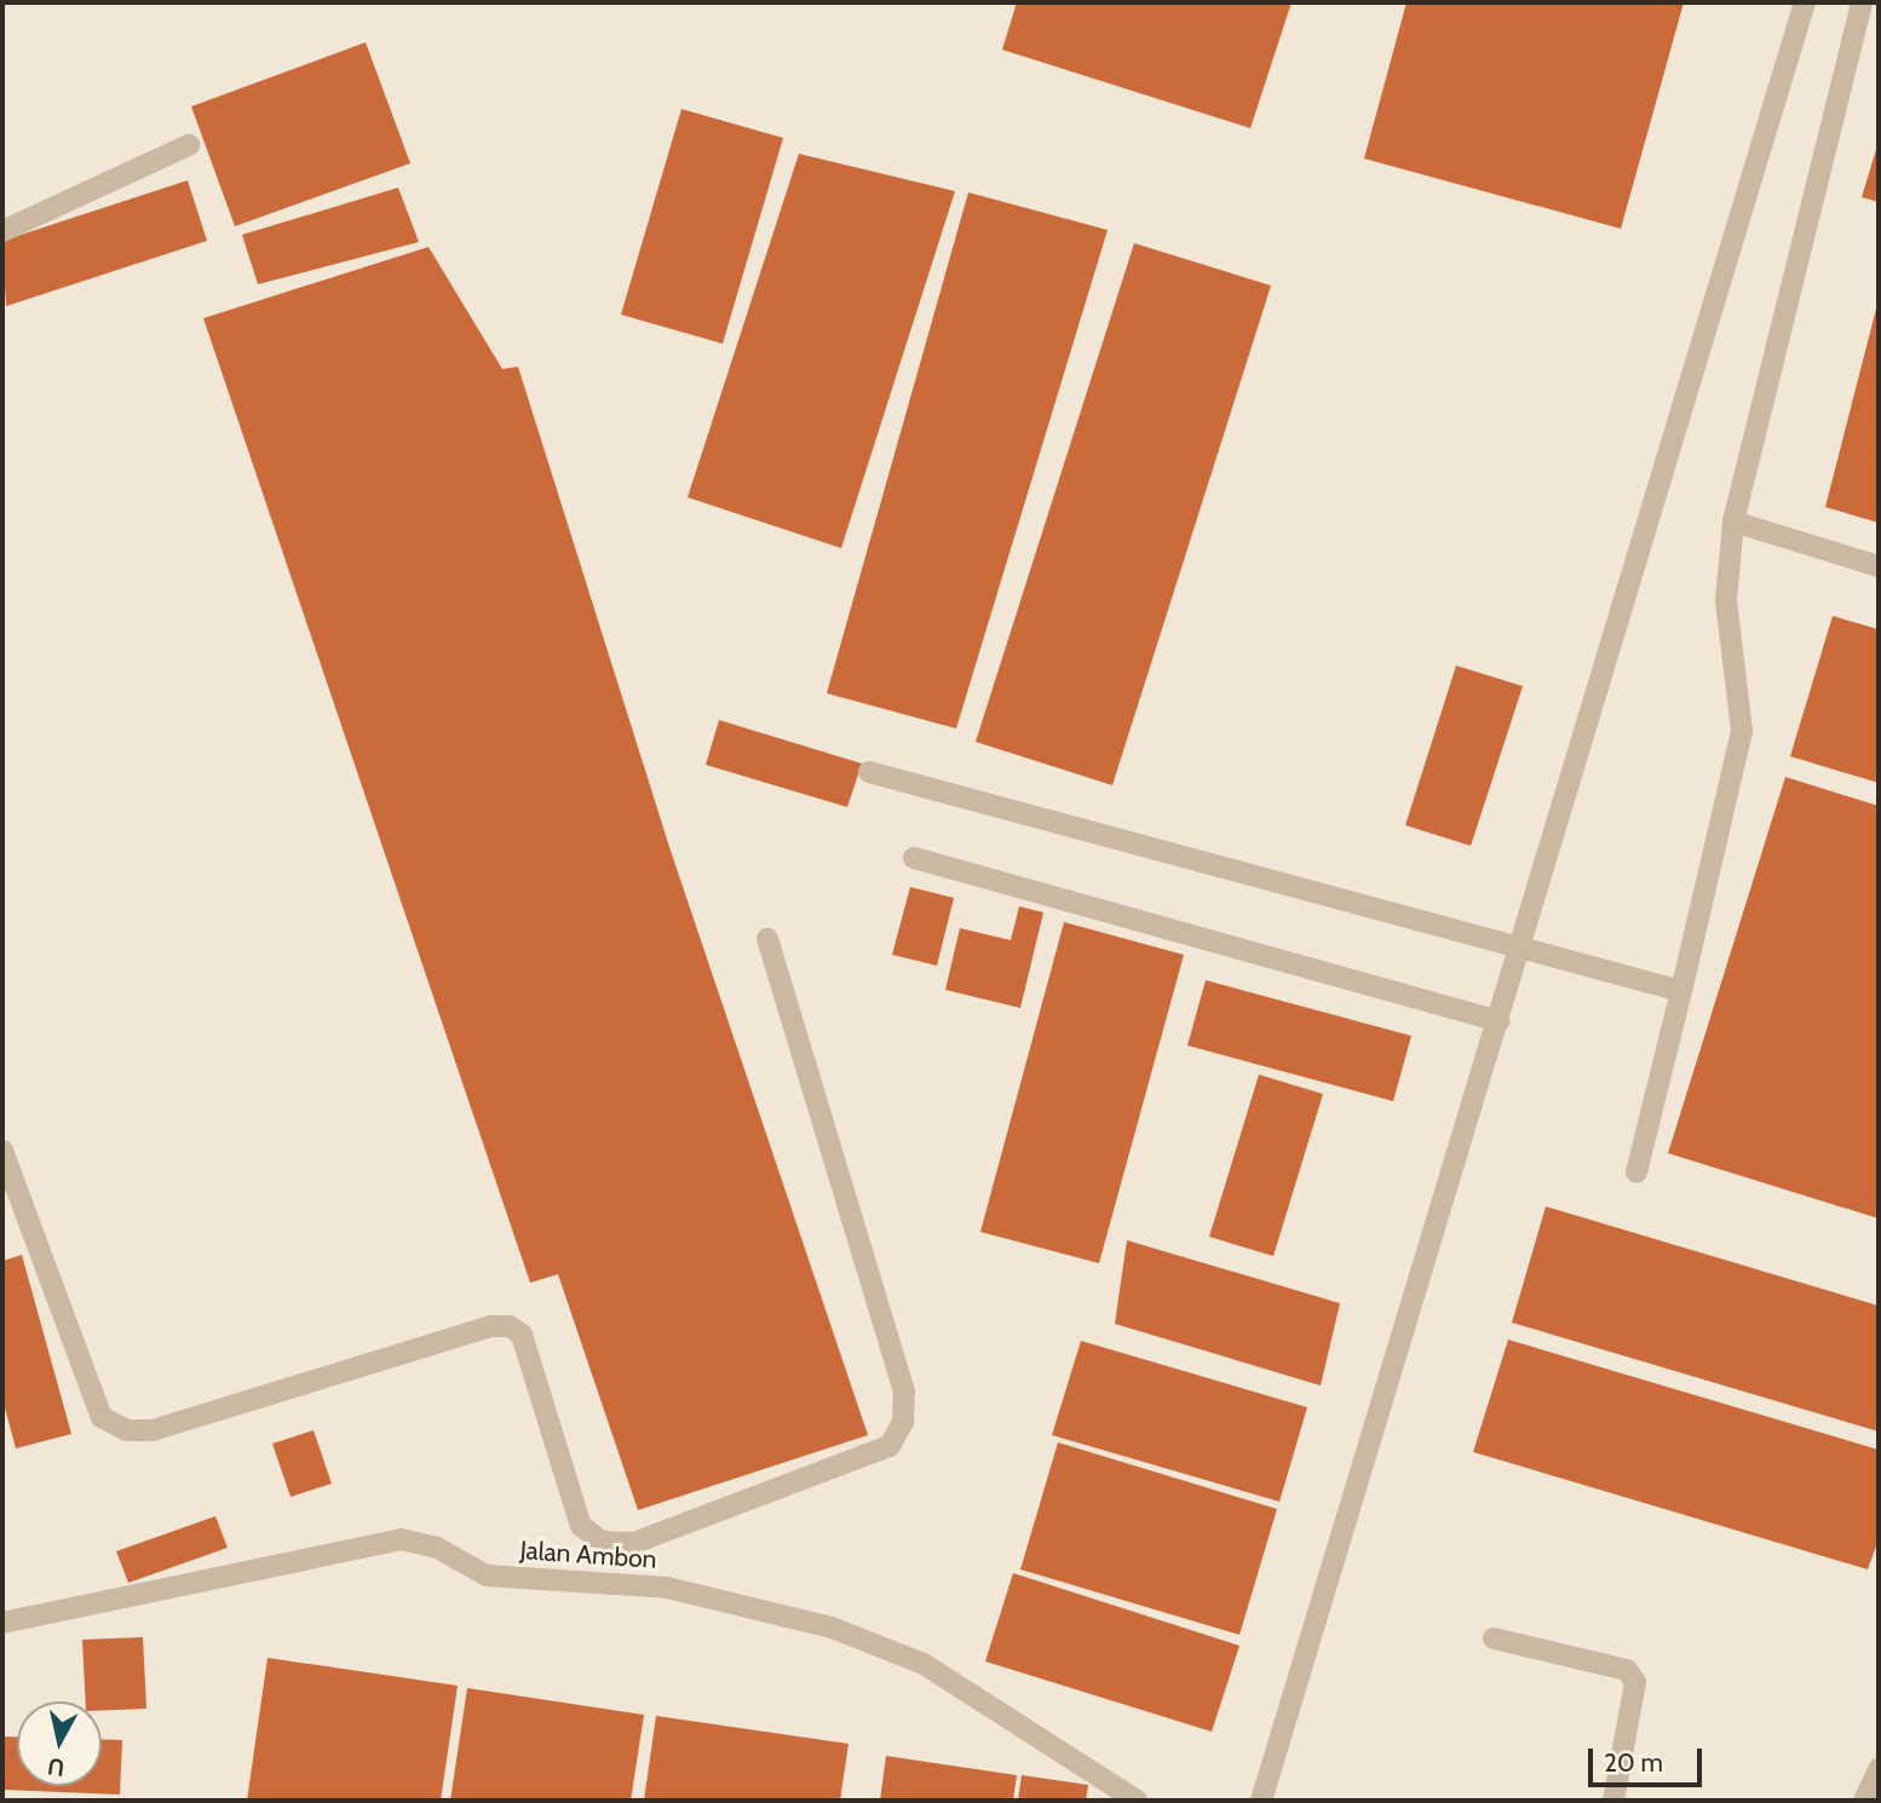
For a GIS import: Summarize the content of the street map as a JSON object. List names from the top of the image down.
{
  "streets": {
    "street": ["Jalan Ambon"]
  },
  "scale_bar": "20 m",
  "north": "bottom"
}
